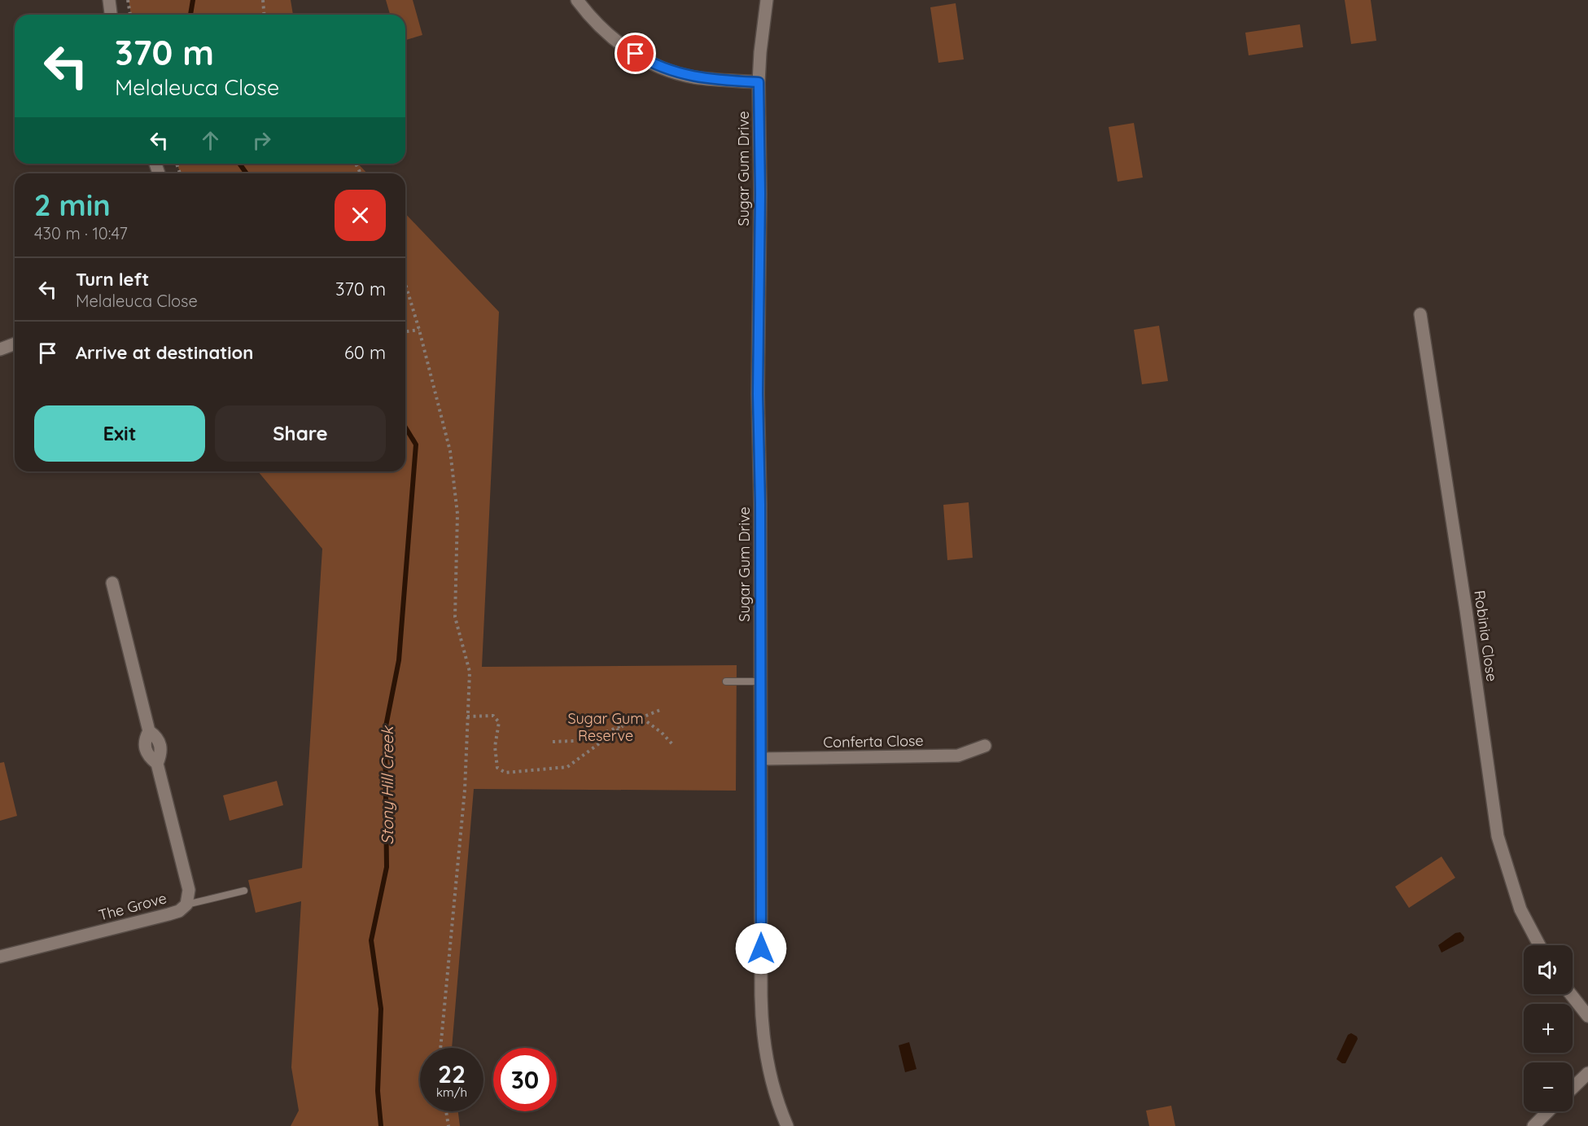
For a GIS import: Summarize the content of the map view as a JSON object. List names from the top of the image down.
{
  "streets": {
    "street": [
      "Sugar Gum Drive",
      "Robinia Close",
      "Conferta Close",
      "The Grove"
    ]
  },
  "crossings": [
    ["Sugar Gum Drive", "Conferta Close"]
  ],
  "water": ["Stony Hill Creek"],
  "parks": ["Sugar Gum Reserve"],
  "page": {
    "turn": ["370 m", "Melaleuca Close"],
    "heading": ["2 min", "430 m · 10:47"],
    "list": [
      {
        "name": "Turn left",
        "note": "Melaleuca Close",
        "value": "370 m"
      },
      {
        "name": "Arrive at destination",
        "value": "60 m"
      }
    ],
    "buttons": ["Exit", "Share"],
    "map_buttons": ["+", "−"],
    "speed": "22 km/h",
    "limit": "30"
  }
}
